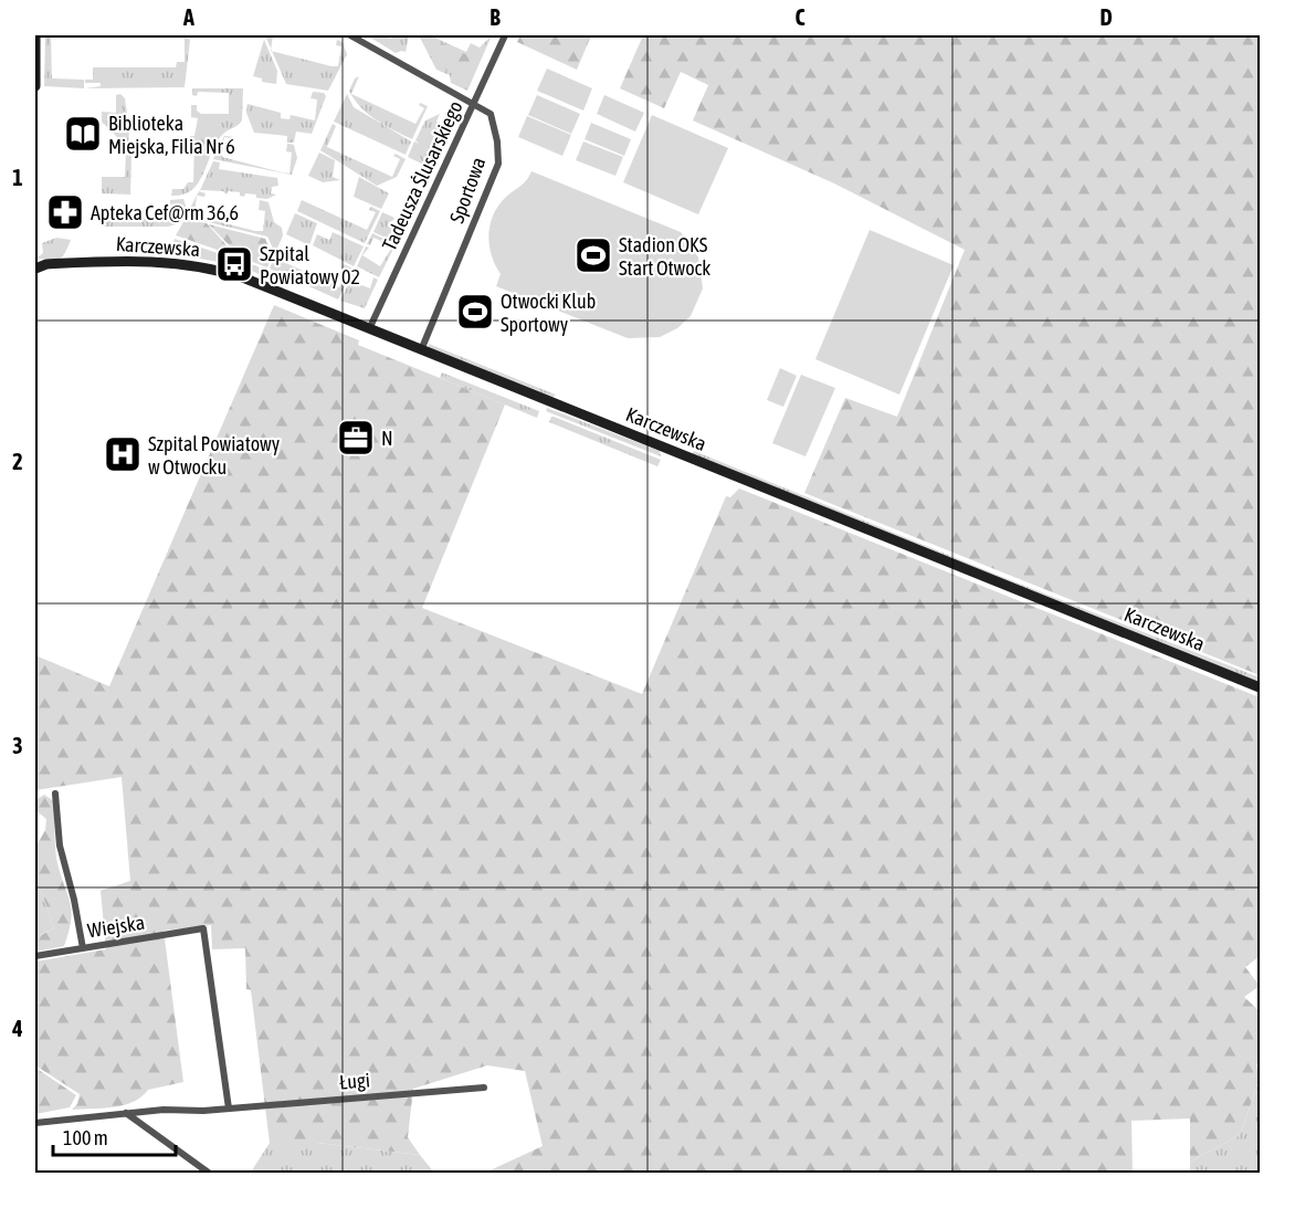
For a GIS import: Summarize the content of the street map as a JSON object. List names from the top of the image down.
{
  "streets": {
    "main road": ["Karczewska"],
    "street": [
      "Tadeusza Ślusarskiego",
      "Sportowa",
      "Wiejska",
      "Ługi"
    ]
  },
  "crossings": [
    ["Tadeusza Ślusarskiego", "Sportowa"],
    ["Tadeusza Ślusarskiego", "Karczewska"],
    ["Sportowa", "Karczewska"],
    ["Wiejska", "Ługi"]
  ],
  "places": {
    "library": ["Biblioteka Miejska, Filia Nr 6"],
    "pharmacy": ["Apteka Cef@rm 36,6"],
    "sports": ["Stadion OKS Start Otwock", "Otwocki Klub Sportowy"],
    "bus stop": ["Szpital Powiatowy 02"],
    "office": ["N"],
    "hospital": ["Szpital Powiatowy w Otwocku"]
  },
  "scale_bar": "100 m",
  "grid": {
    "columns": [
      "A",
      "B",
      "C",
      "D"
    ],
    "rows": [
      "1",
      "2",
      "3",
      "4"
    ]
  }
}
